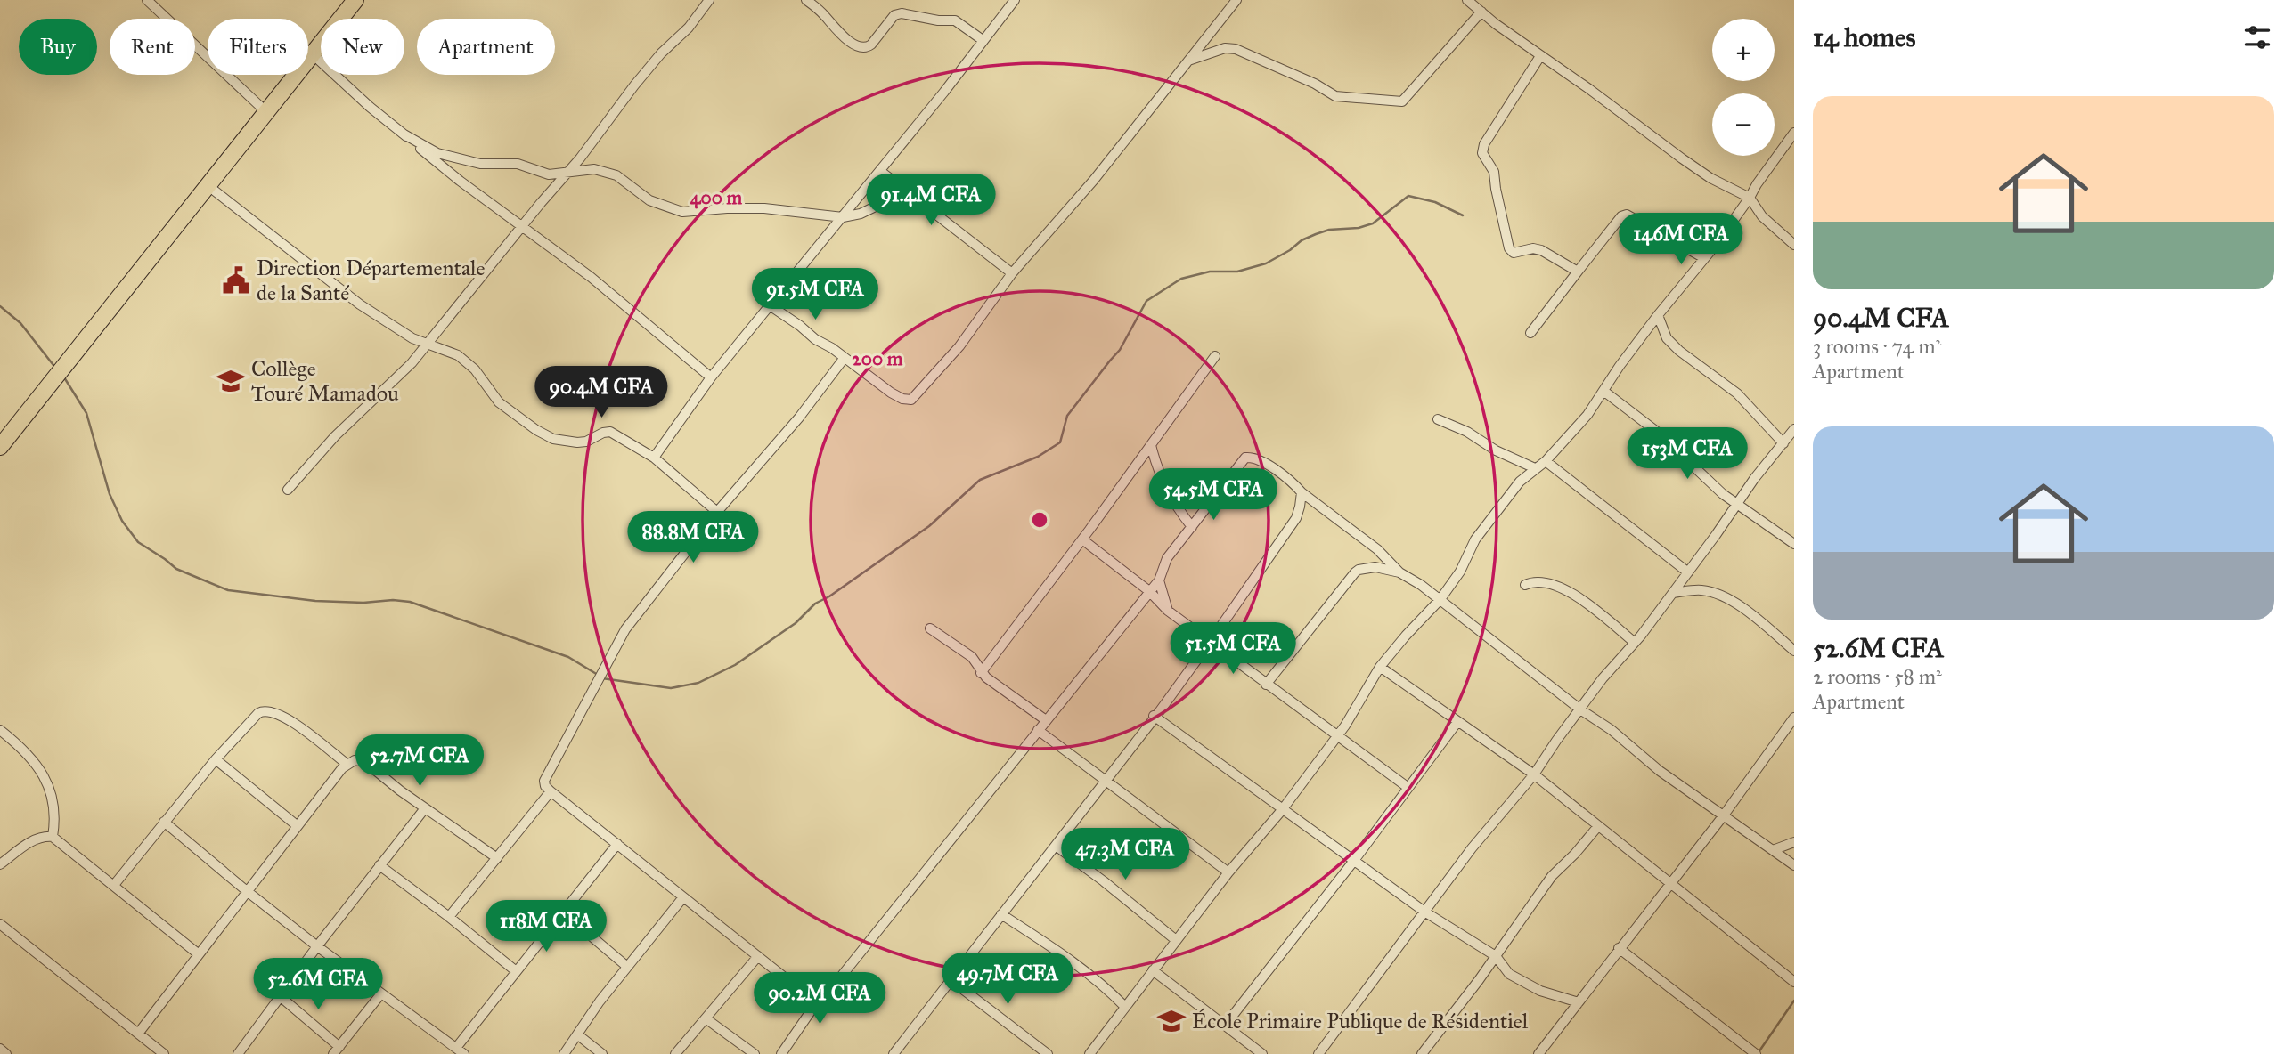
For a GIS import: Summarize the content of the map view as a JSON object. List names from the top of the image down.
{
  "places": {
    "public building": ["Direction Départementale de la Santé"],
    "school or university": ["Collège Touré Mamadou", "École Primaire Publique de Résidentiel"]
  },
  "page": {
    "heading": "14 homes",
    "map_buttons": ["+", "−"],
    "chip": [
      "Buy",
      "Rent",
      "Filters",
      "New",
      "Apartment"
    ],
    "list": [
      {
        "name": "90.4M CFA",
        "note": "3 rooms · 74 m² · Apartment"
      },
      {
        "name": "52.6M CFA",
        "note": "2 rooms · 58 m² · Apartment"
      }
    ],
    "price": [
      "91.4M CFA",
      "146M CFA",
      "91.5M CFA",
      "90.4M CFA",
      "153M CFA",
      "54.5M CFA",
      "88.8M CFA",
      "51.5M CFA",
      "52.7M CFA",
      "47.3M CFA",
      "118M CFA",
      "49.7M CFA",
      "52.6M CFA",
      "90.2M CFA"
    ]
  },
  "rings": ["400 m", "200 m"]
}
